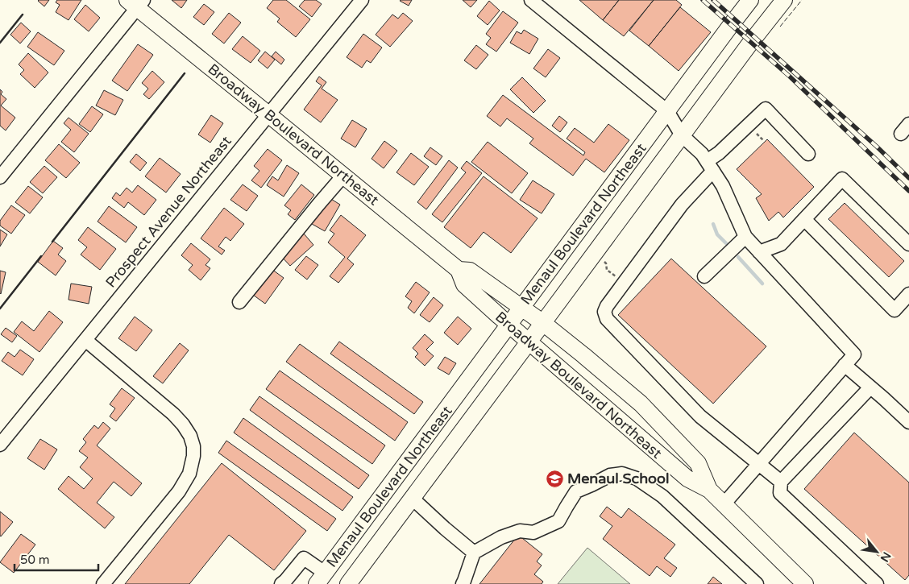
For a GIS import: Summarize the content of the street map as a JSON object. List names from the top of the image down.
{
  "streets": {
    "main road": ["Broadway Boulevard Northeast", "Menaul Boulevard Northeast"],
    "street": ["Prospect Avenue Northeast"]
  },
  "crossings": [
    ["Broadway Boulevard Northeast", "Prospect Avenue Northeast"],
    ["Broadway Boulevard Northeast", "Menaul Boulevard Northeast"]
  ],
  "places": {
    "school or university": ["Menaul School"]
  },
  "scale_bar": "50 m",
  "north": "bottom right"
}
